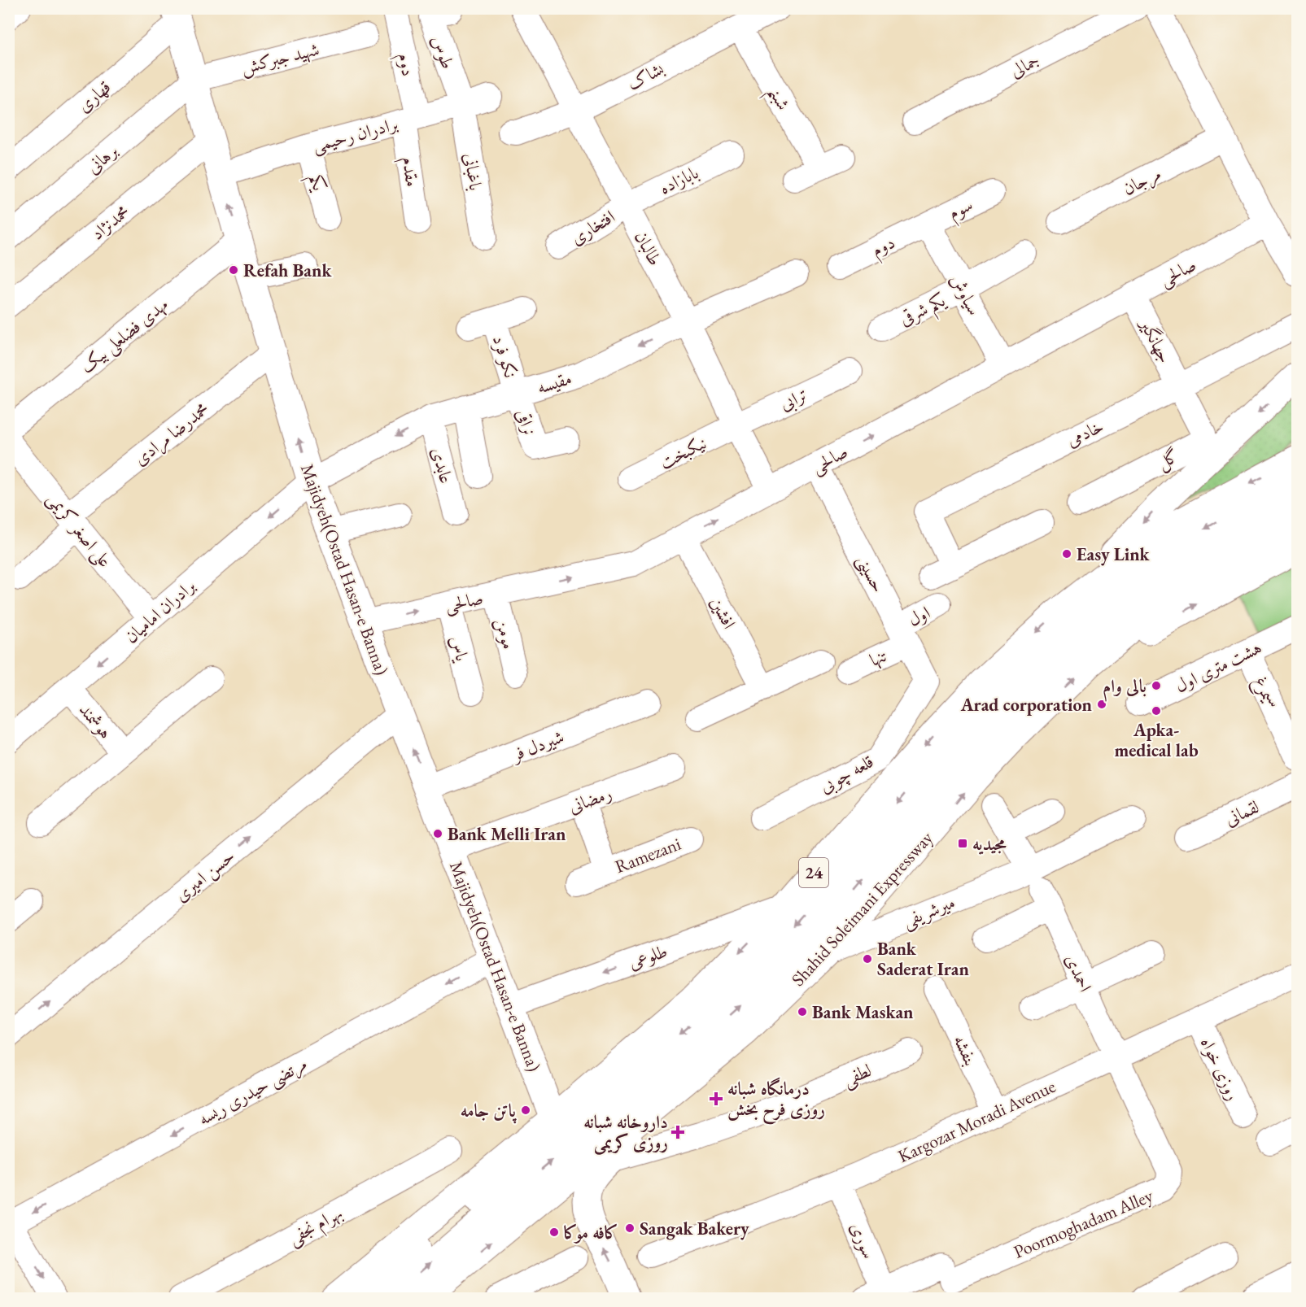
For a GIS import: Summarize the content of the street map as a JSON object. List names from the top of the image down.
{
  "streets": {
    "main road": ["Majidyeh(Ostad Hasan-e Banna)", "24", "Shahid Soleimani Expressway"],
    "street": [
      "طوس",
      "شهید جبرکش",
      "دوم",
      "جمالی",
      "بشاک",
      "قهاری",
      "شبنم",
      "برادران رحیمی",
      "برهانی",
      "مقدم",
      "باغبانی",
      "بابازاده",
      "مرجان",
      "یکم",
      "سوم",
      "محمدنژاد",
      "افتخاری",
      "طالبان",
      "صالحی",
      "سیاوش",
      "یکم شرقی",
      "مهدی فضلعلی بیک",
      "جهانگیر",
      "نکو فرد",
      "مقیسه",
      "ترابی",
      "نراقی",
      "خادمی",
      "محمدرضا مرادی",
      "نیکبخت",
      "گل",
      "عابدی",
      "علی اصغر کریمی",
      "حسینی",
      "برادران امامیان",
      "افشین",
      "اول",
      "مومن",
      "یاس",
      "تنها",
      "هشت متری اول",
      "سیمرغ",
      "هوشمند",
      "شیردل فر",
      "قلعه چوبی",
      "رمضانی",
      "لقمانی",
      "Ramezani",
      "حسن امیری",
      "میرشریفی",
      "طلوعی",
      "احمدی",
      "بنفشه",
      "روزی خواه",
      "لطفی",
      "مرتضی حیدری ریسه",
      "Kargozar Moradi Avenue",
      "Poormoghadam Alley",
      "بهرام نجفی",
      "سوری"
    ]
  },
  "crossings": [
    ["طوس", "برادران رحیمی"],
    ["طوس", "باغبانی"],
    ["شهید جبرکش", "برهانی"],
    ["شهید جبرکش", "Majidyeh(Ostad Hasan-e Banna)"],
    ["دوم", "برادران رحیمی"],
    ["دوم", "مقدم"],
    ["دوم", "سوم"],
    ["دوم", "سیاوش"],
    ["بشاک", "شبنم"],
    ["بشاک", "طالبان"],
    ["قهاری", "Majidyeh(Ostad Hasan-e Banna)"],
    ["برادران رحیمی", "مقدم"],
    ["برادران رحیمی", "باغبانی"],
    ["برادران رحیمی", "یکم"],
    ["برادران رحیمی", "Majidyeh(Ostad Hasan-e Banna)"],
    ["برهانی", "Majidyeh(Ostad Hasan-e Banna)"],
    ["بابازاده", "افتخاری"],
    ["بابازاده", "طالبان"],
    ["سوم", "سیاوش"],
    ["محمدنژاد", "Majidyeh(Ostad Hasan-e Banna)"],
    ["افتخاری", "طالبان"],
    ["طالبان", "صالحی"],
    ["طالبان", "مقیسه"],
    ["طالبان", "ترابی"],
    ["طالبان", "نیکبخت"],
    ["صالحی", "سیاوش"],
    ["صالحی", "جهانگیر"],
    ["صالحی", "Majidyeh(Ostad Hasan-e Banna)"],
    ["صالحی", "حسینی"],
    ["صالحی", "افشین"],
    ["صالحی", "مومن"],
    ["صالحی", "یاس"],
    ["سیاوش", "یکم شرقی"],
    ["مهدی فضلعلی بیک", "علی اصغر کریمی"],
    ["مهدی فضلعلی بیک", "Majidyeh(Ostad Hasan-e Banna)"],
    ["جهانگیر", "خادمی"],
    ["جهانگیر", "گل"],
    ["نکو فرد", "مقیسه"],
    ["نکو فرد", "نراقی"],
    ["مقیسه", "نراقی"],
    ["مقیسه", "عابدی"],
    ["مقیسه", "Majidyeh(Ostad Hasan-e Banna)"],
    ["مقیسه", "برادران امامیان"],
    ["ترابی", "نیکبخت"],
    ["خادمی", "گل"],
    ["محمدرضا مرادی", "علی اصغر کریمی"],
    ["محمدرضا مرادی", "Majidyeh(Ostad Hasan-e Banna)"],
    ["علی اصغر کریمی", "برادران امامیان"],
    ["Majidyeh(Ostad Hasan-e Banna)", "برادران امامیان"],
    ["Majidyeh(Ostad Hasan-e Banna)", "شیردل فر"],
    ["Majidyeh(Ostad Hasan-e Banna)", "رمضانی"],
    ["Majidyeh(Ostad Hasan-e Banna)", "24"],
    ["Majidyeh(Ostad Hasan-e Banna)", "حسن امیری"],
    ["Majidyeh(Ostad Hasan-e Banna)", "طلوعی"],
    ["Majidyeh(Ostad Hasan-e Banna)", "مرتضی حیدری ریسه"],
    ["حسینی", "اول"],
    ["حسینی", "تنها"],
    ["حسینی", "قلعه چوبی"],
    ["برادران امامیان", "هوشمند"],
    ["اول", "تنها"],
    ["هشت متری اول", "سیمرغ"],
    ["رمضانی", "Ramezani"],
    ["24", "طلوعی"],
    ["Shahid Soleimani Expressway", "میرشریفی"],
    ["میرشریفی", "احمدی"],
    ["احمدی", "Kargozar Moradi Avenue"],
    ["احمدی", "Poormoghadam Alley"],
    ["بنفشه", "Kargozar Moradi Avenue"],
    ["روزی خواه", "Kargozar Moradi Avenue"],
    ["Kargozar Moradi Avenue", "Poormoghadam Alley"],
    ["Kargozar Moradi Avenue", "سوری"],
    ["Poormoghadam Alley", "سوری"]
  ],
  "places": {
    "other": [
      "Refah Bank",
      "Easy Link",
      "بالی وام",
      "Arad corporation",
      "Apka- medical lab",
      "Bank Melli Iran",
      "Bank Saderat Iran",
      "Bank Maskan",
      "پاتن جامه",
      "Sangak Bakery",
      "کافه موکا"
    ],
    "transit": ["مجیدیه"],
    "health": ["درمانگاه شبانه روزی فرح بخش", "داروخانه شبانه روزی کریمی"]
  }
}
